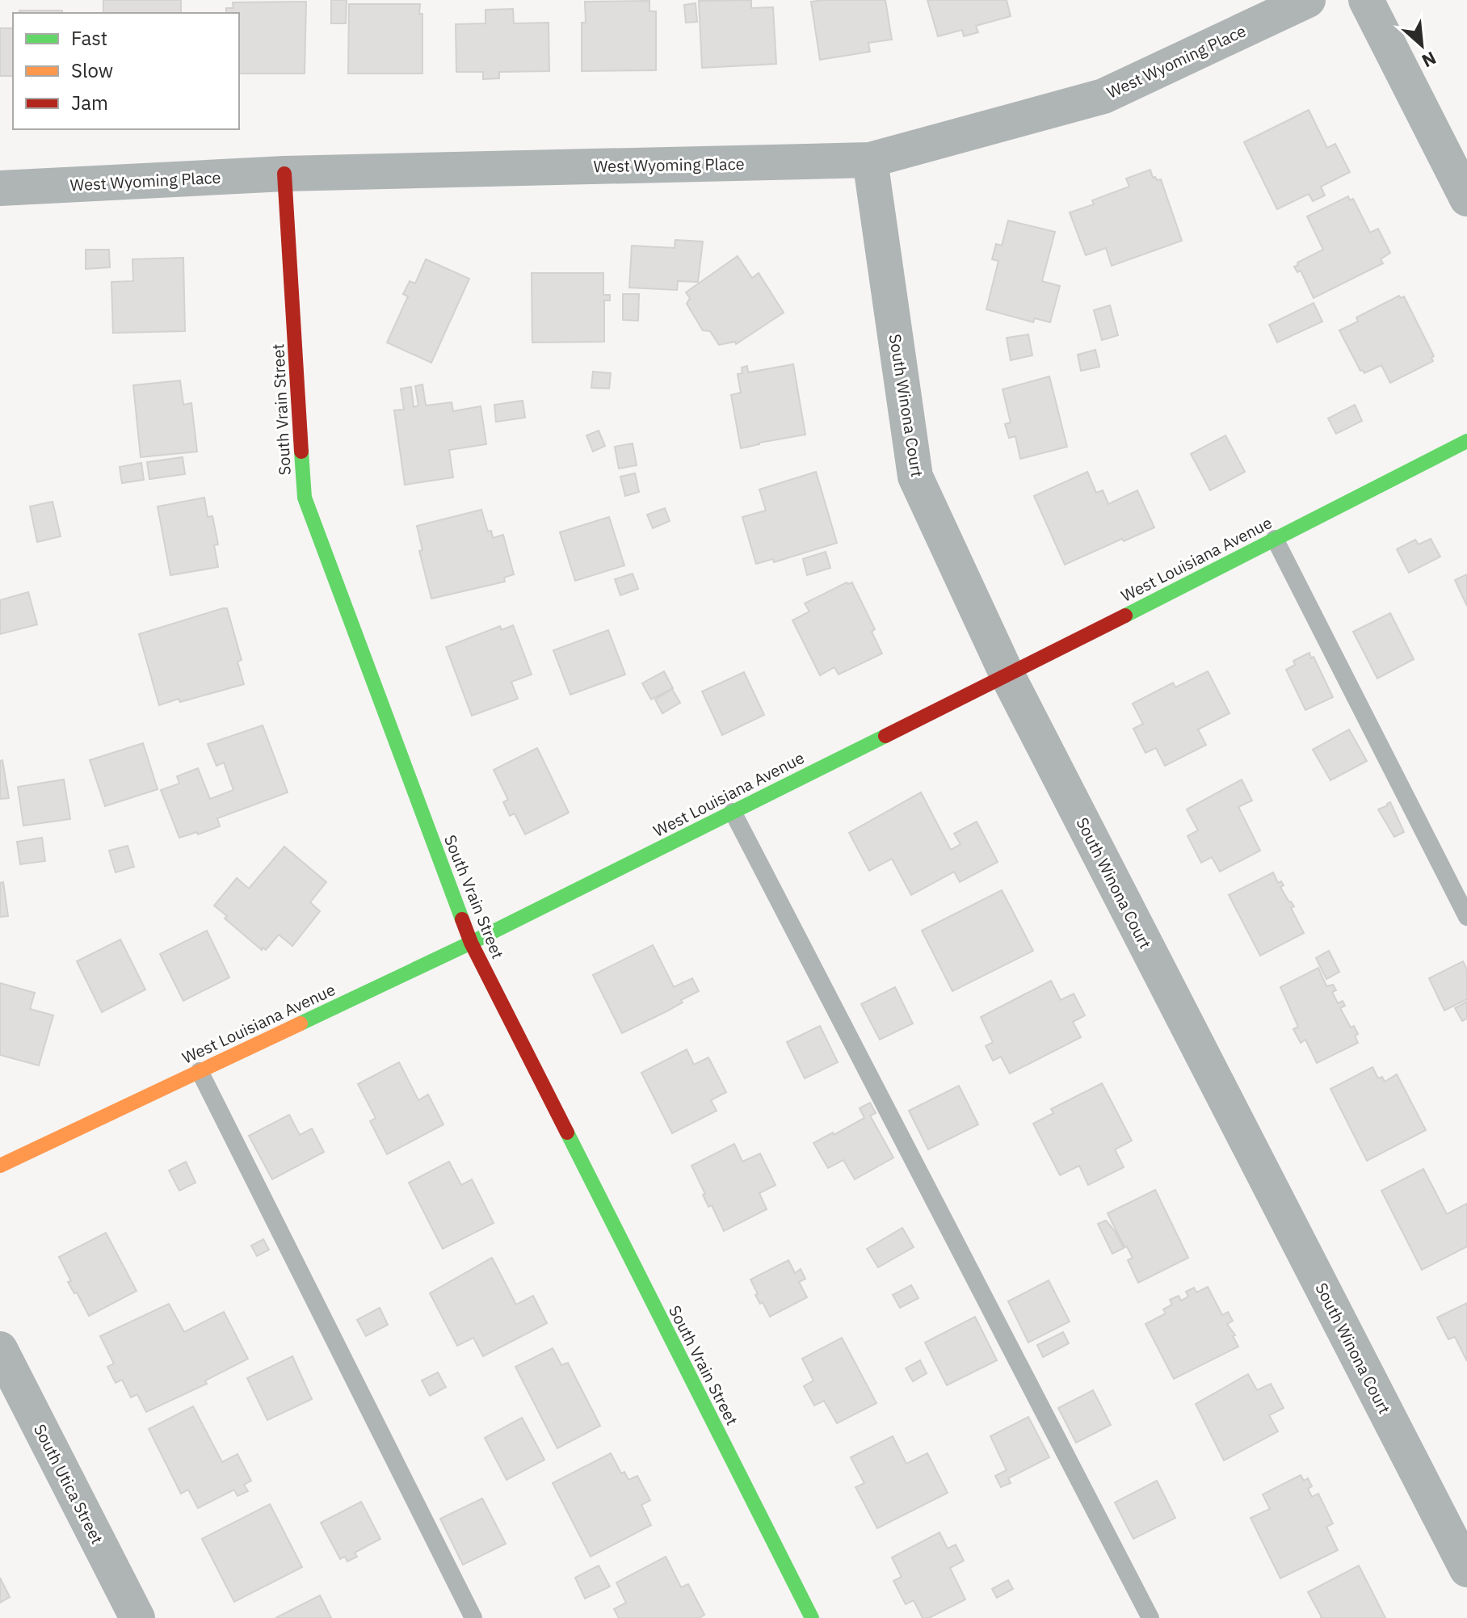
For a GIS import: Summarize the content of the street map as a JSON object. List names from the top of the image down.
{
  "streets": {
    "street": [
      "West Wyoming Place",
      "South Winona Court",
      "South Vrain Street",
      "West Louisiana Avenue",
      "South Utica Street"
    ]
  },
  "crossings": [
    ["West Wyoming Place", "South Winona Court"],
    ["West Wyoming Place", "South Vrain Street"],
    ["South Winona Court", "West Louisiana Avenue"],
    ["South Vrain Street", "West Louisiana Avenue"]
  ],
  "legend": ["Fast", "Slow", "Jam"],
  "north": "bottom right"
}
